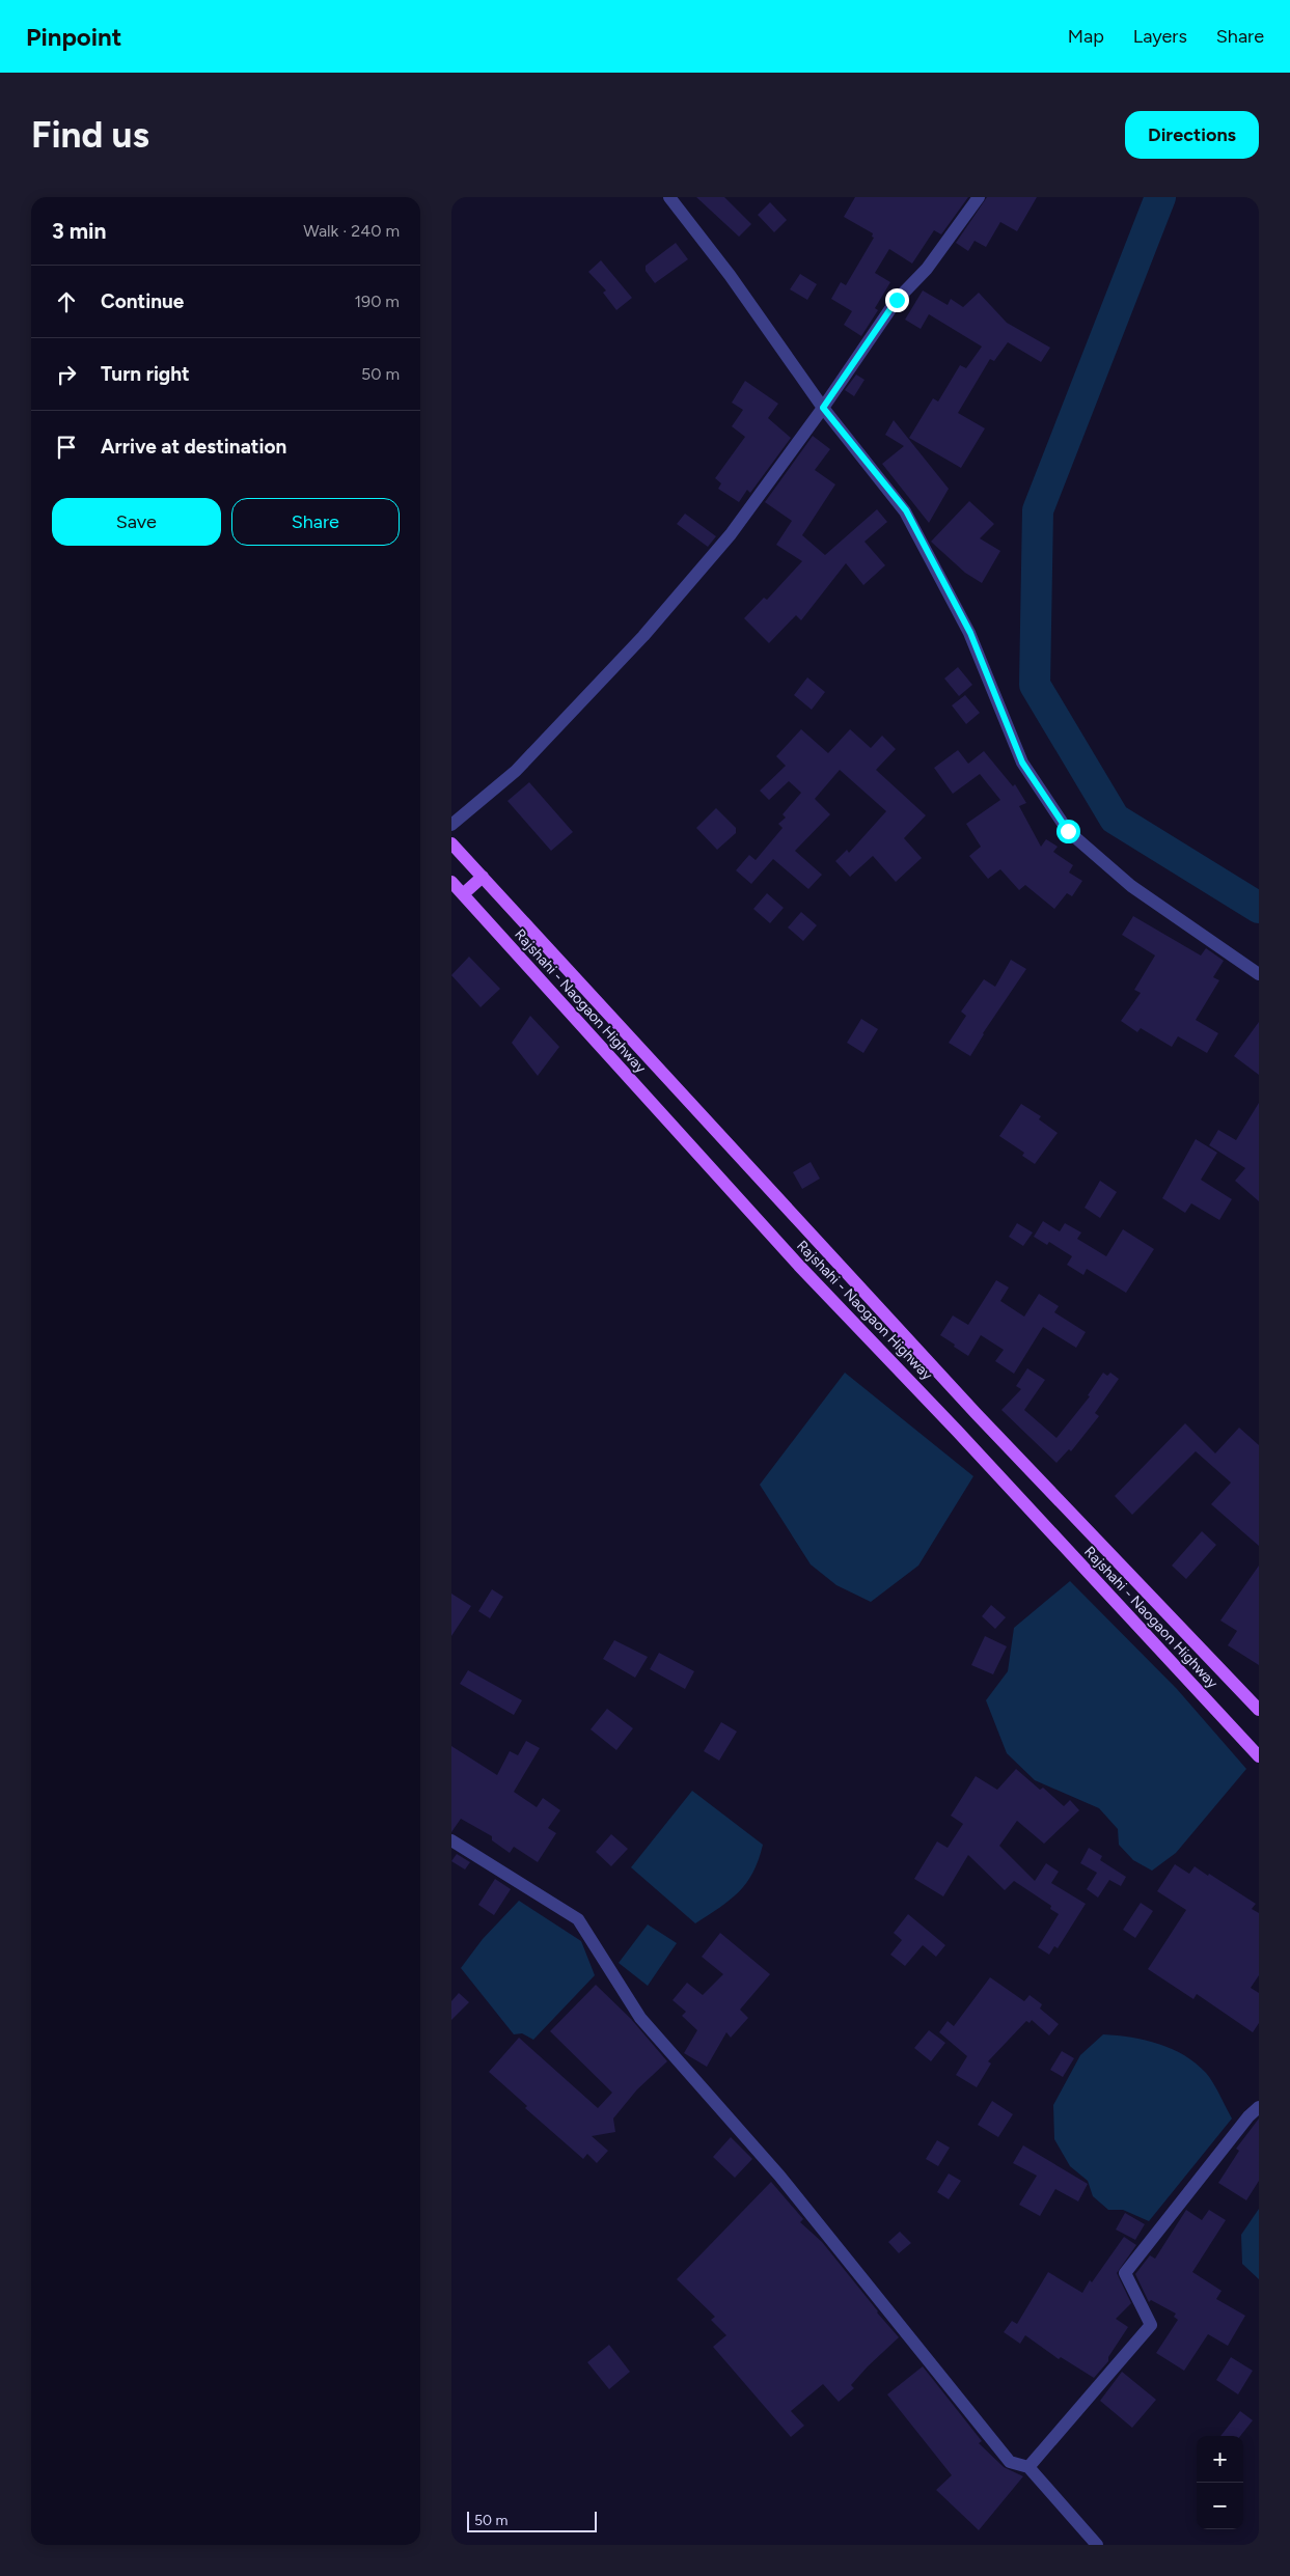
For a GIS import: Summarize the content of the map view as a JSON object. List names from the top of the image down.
{
  "streets": {
    "main road": ["Rajshahi - Naogaon Highway"]
  },
  "scale_bar": "50 m",
  "page": {
    "header": "Pinpoint",
    "nav": ["Map", "Layers", "Share"],
    "buttons": [
      "Directions",
      ["Save", "Share"]
    ],
    "title": "Find us",
    "heading": ["3 min", "Walk · 240 m"],
    "list": [
      ["Continue", "190 m"],
      ["Turn right", "50 m"],
      "Arrive at destination"
    ],
    "map_buttons": ["+", "−"],
    "scale": "50 m"
  }
}
